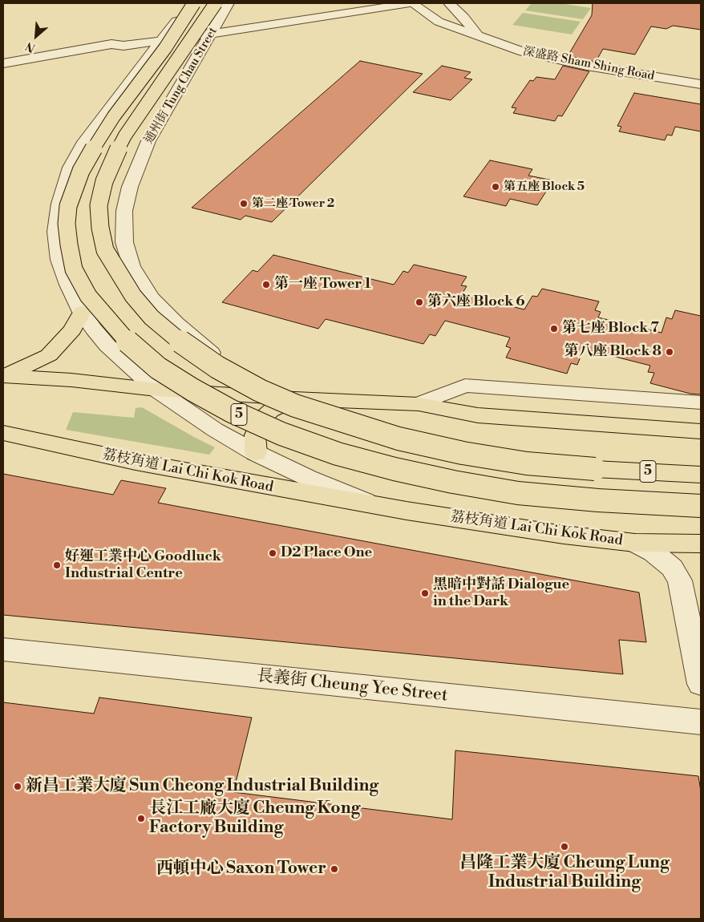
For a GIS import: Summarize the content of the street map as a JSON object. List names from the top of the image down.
{
  "streets": {
    "main road": ["5", "荔枝角道 Lai Chi Kok Road"],
    "street": ["深盛路 Sham Shing Road", "通州街 Tung Chau Street", "長義街 Cheung Yee Street"]
  },
  "crossings": [
    ["通州街 Tung Chau Street", "荔枝角道 Lai Chi Kok Road"]
  ],
  "places": [
    "第五座 Block 5",
    "第二座 Tower 2",
    "第一座 Tower 1",
    "第六座 Block 6",
    "第七座 Block 7",
    "第八座 Block 8",
    "D2 Place One",
    "好運工業中心 Goodluck Industrial Centre",
    "黑暗中對話 Dialogue in the Dark",
    "新昌工業大廈 Sun Cheong Industrial Building",
    "長江工廠大廈 Cheung Kong Factory Building",
    "昌隆工業大廈 Cheung Lung Industrial Building",
    "西頓中心 Saxon Tower"
  ],
  "north": "bottom left"
}
